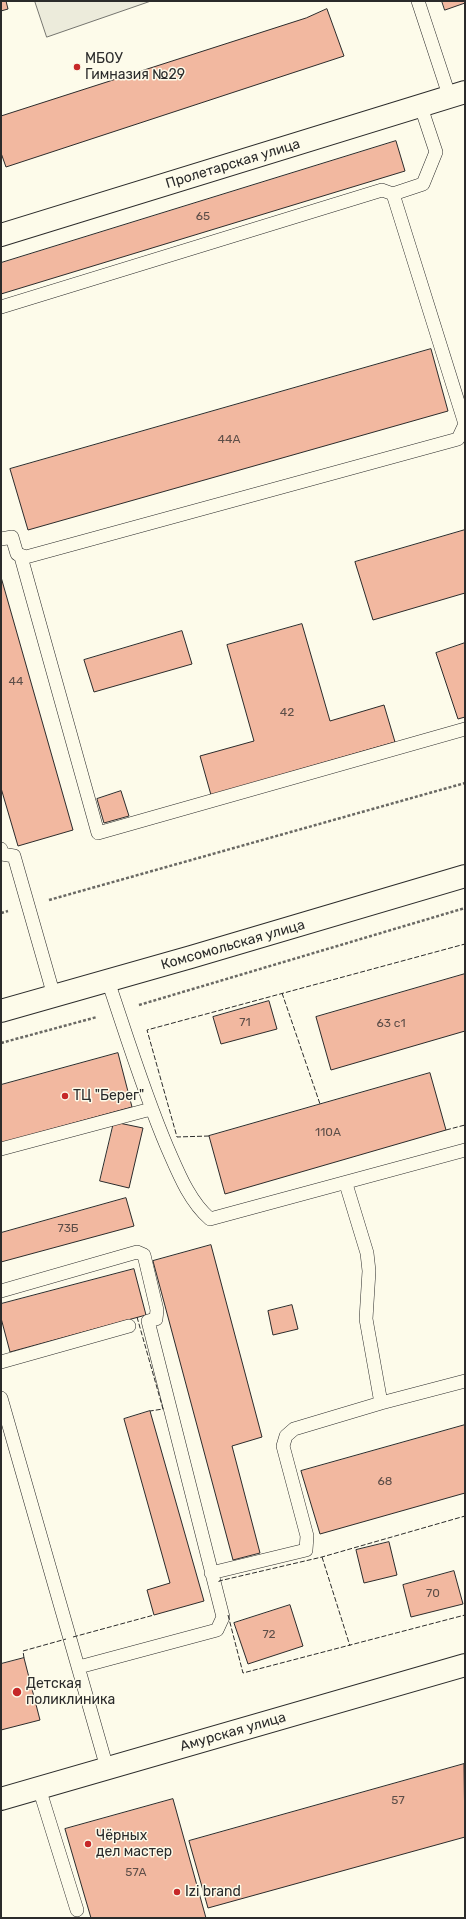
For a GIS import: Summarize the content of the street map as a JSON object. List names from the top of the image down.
{
  "streets": {
    "street": ["Пролетарская улица", "Комсомольская улица", "Амурская улица"]
  },
  "places": [
    "МБОУ Гимназия №29",
    "ТЦ \"Берег\"",
    "Детская поликлиника",
    "Чёрных дел мастер",
    "Izi brand"
  ],
  "house_numbers": [
    "65",
    "44А",
    "44",
    "42",
    "71",
    "63 с1",
    "110А",
    "73Б",
    "68",
    "70",
    "72",
    "57",
    "57А"
  ]
}
